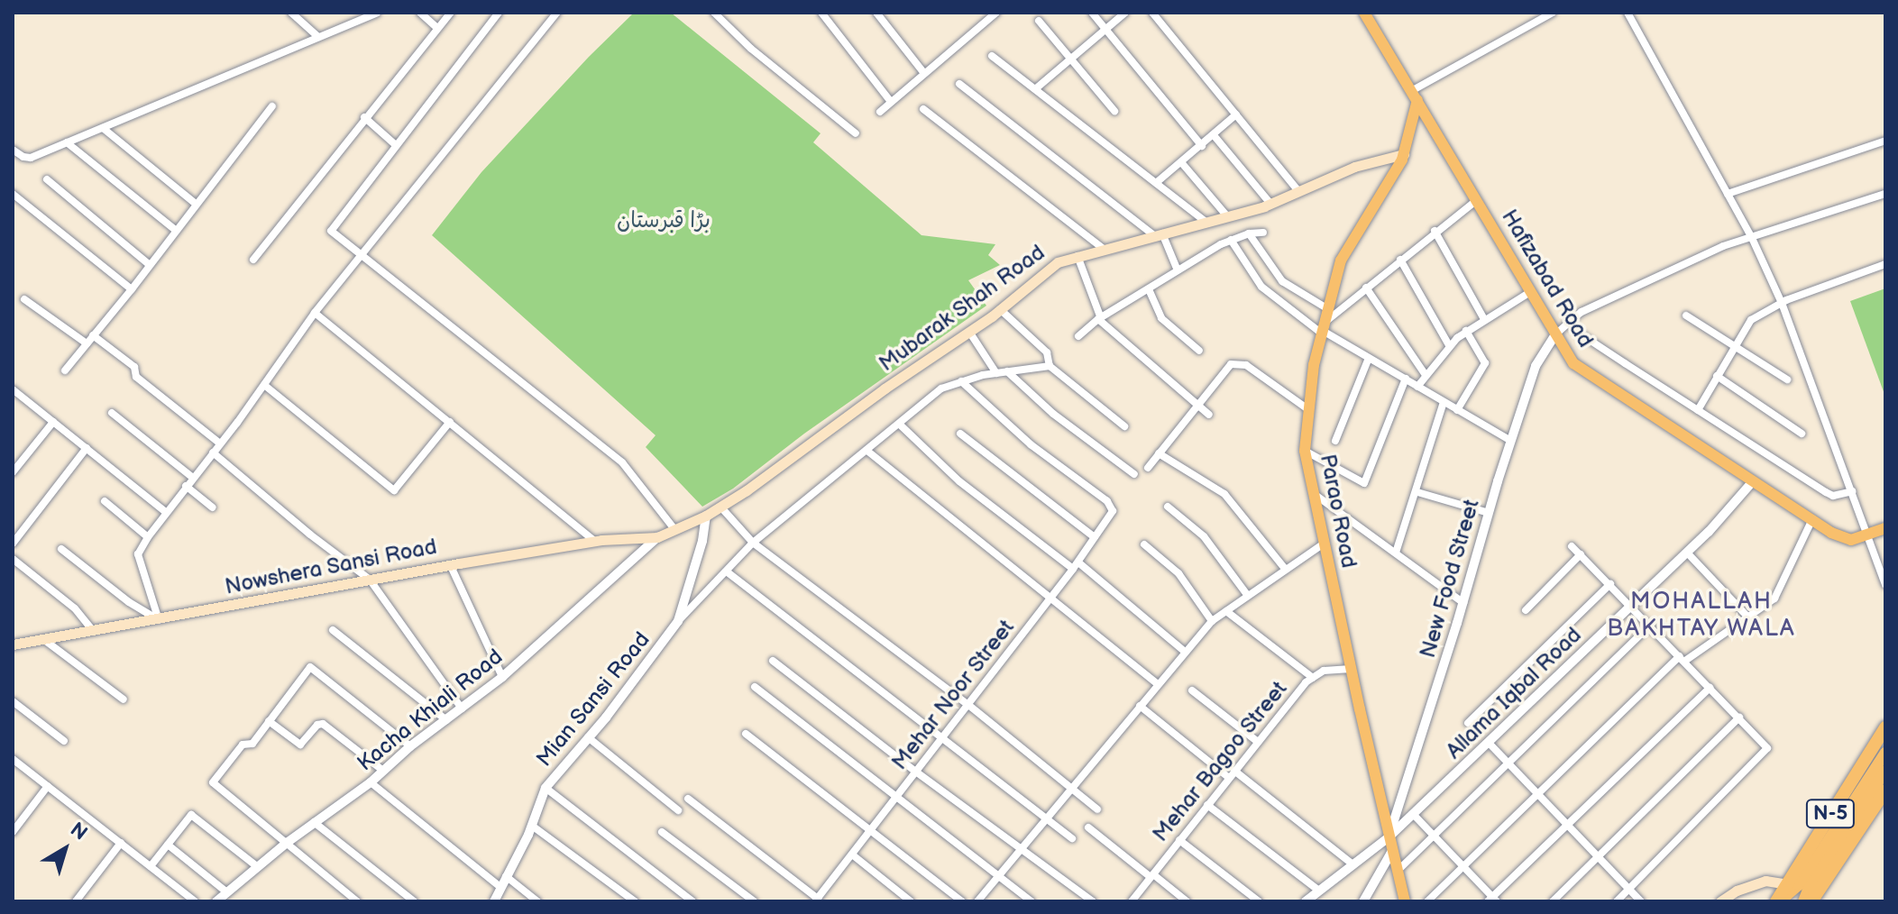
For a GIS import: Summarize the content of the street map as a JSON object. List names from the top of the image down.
{
  "streets": {
    "highway": ["N-5"],
    "main road": [
      "Hafizabad Road",
      "Mubarak Shah Road",
      "Parao Road",
      "Nowshera Sansi Road"
    ],
    "street": [
      "New Food Street",
      "Allama Iqbal Road",
      "Mehar Noor Street",
      "Mian Sansi Road",
      "Kacha Khiali Road",
      "Mehar Bagoo Street"
    ]
  },
  "crossings": [
    ["Hafizabad Road", "Parao Road"],
    ["Hafizabad Road", "New Food Street"],
    ["Hafizabad Road", "Allama Iqbal Road"],
    ["Mubarak Shah Road", "Parao Road"],
    ["Mubarak Shah Road", "Nowshera Sansi Road"],
    ["Mubarak Shah Road", "Mian Sansi Road"],
    ["Mubarak Shah Road", "Kacha Khiali Road"],
    ["Parao Road", "New Food Street"],
    ["Parao Road", "Allama Iqbal Road"],
    ["Parao Road", "Mehar Bagoo Street"],
    ["Nowshera Sansi Road", "Kacha Khiali Road"],
    ["New Food Street", "Allama Iqbal Road"]
  ],
  "districts": ["MOHALLAH BAKHTAY WALA"],
  "parks": ["بڑا قبرستان"],
  "north": "top right"
}
